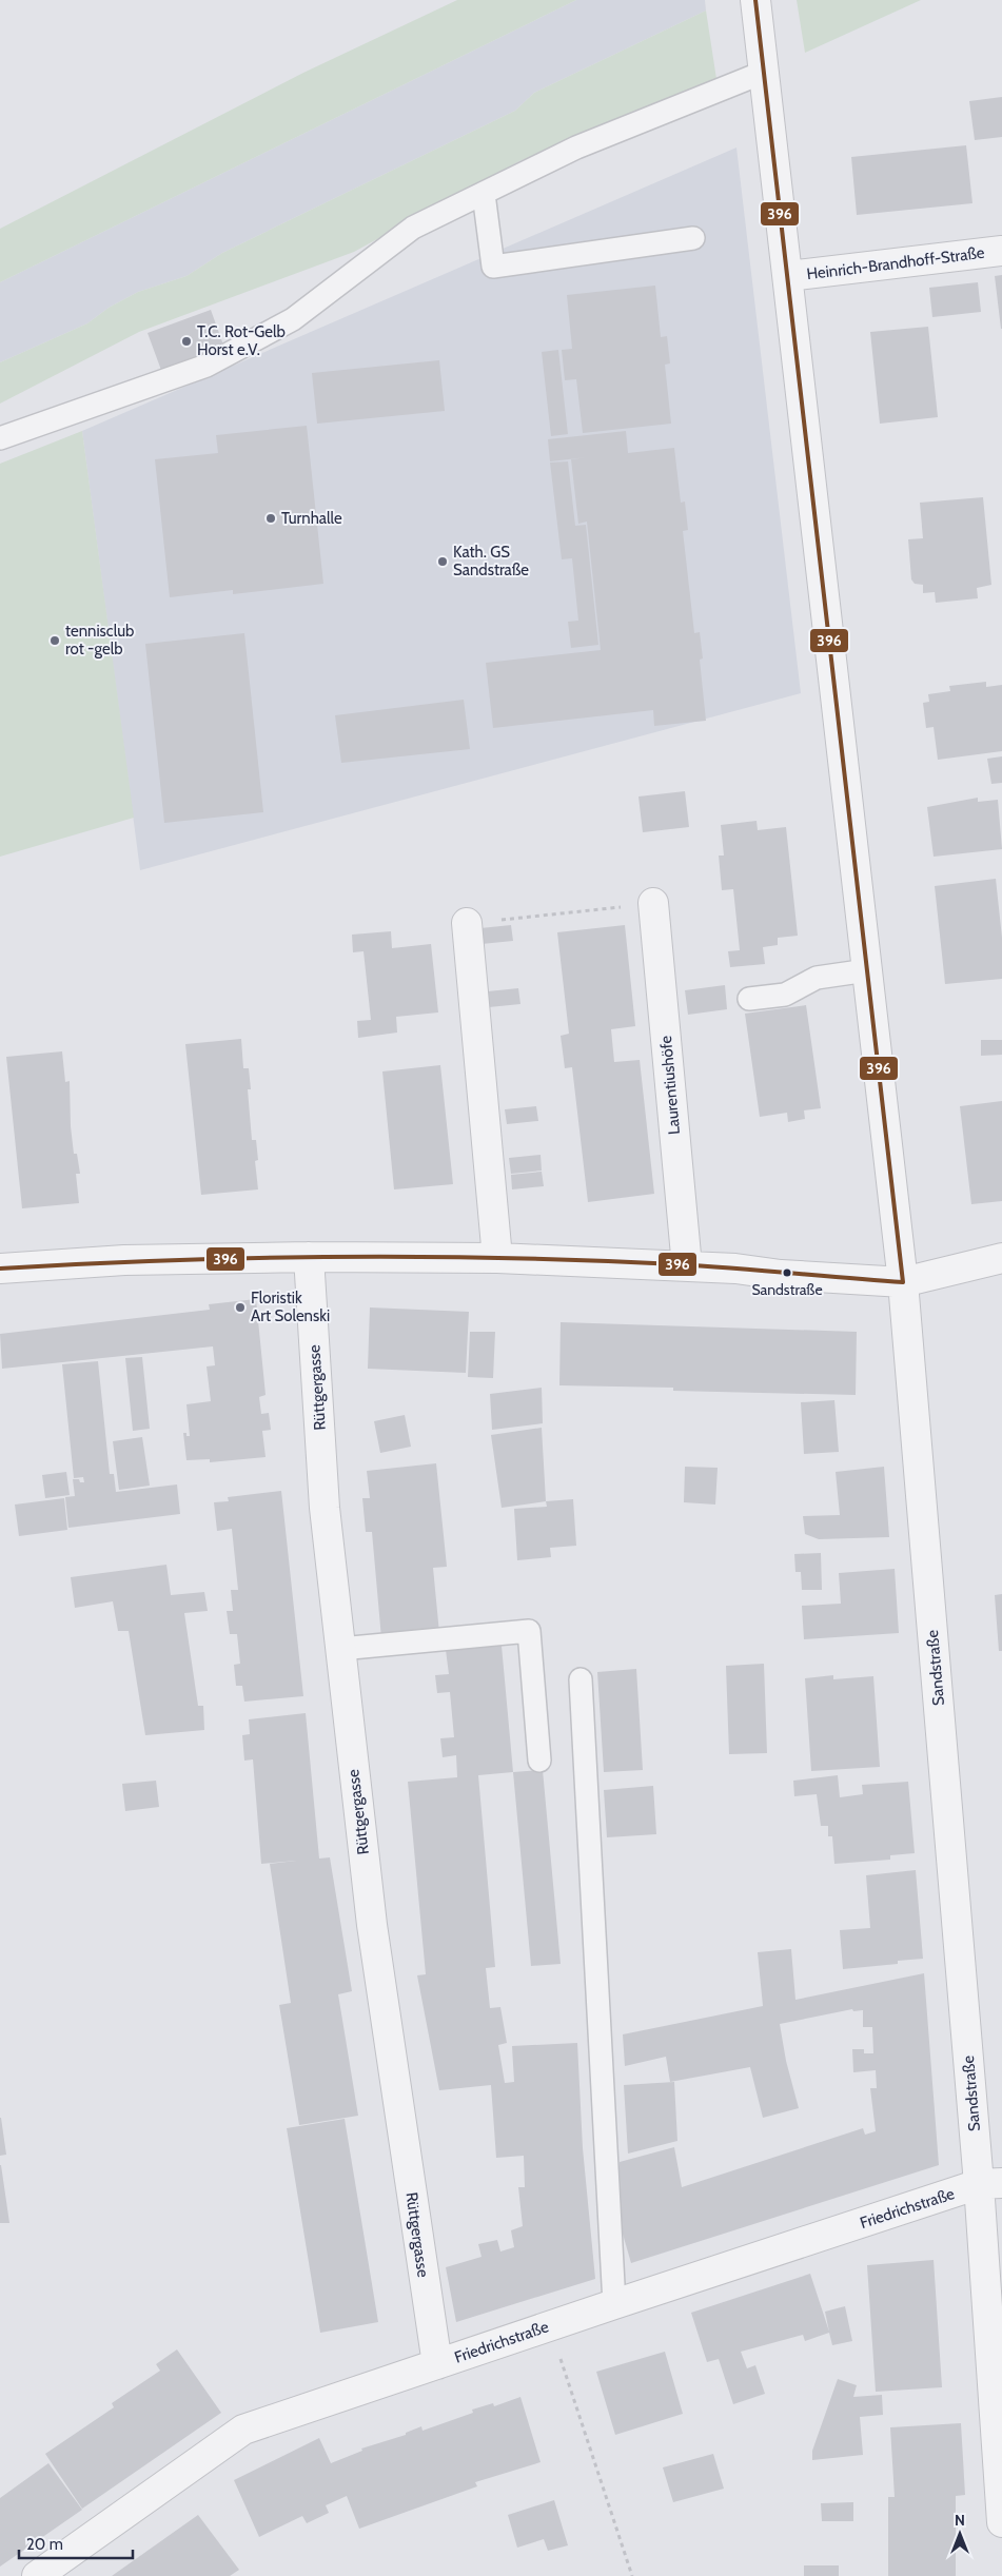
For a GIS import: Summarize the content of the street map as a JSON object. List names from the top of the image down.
{
  "streets": {
    "street": [
      "Heinrich-Brandhoff-Straße",
      "Laurentiushöfe",
      "Rüttgergasse",
      "Sandstraße",
      "Friedrichstraße"
    ]
  },
  "crossings": [
    ["Heinrich-Brandhoff-Straße", "Sandstraße"],
    ["Rüttgergasse", "Friedrichstraße"],
    ["Sandstraße", "Friedrichstraße"]
  ],
  "places": [
    "T.C. Rot-Gelb Horst e.V.",
    "Turnhalle",
    "Kath. GS Sandstraße",
    "tennisclub rot -gelb",
    "Sandstraße",
    "Floristik Art Solenski"
  ],
  "lines": ["transit line 396"],
  "scale_bar": "20 m",
  "north": "top"
}
